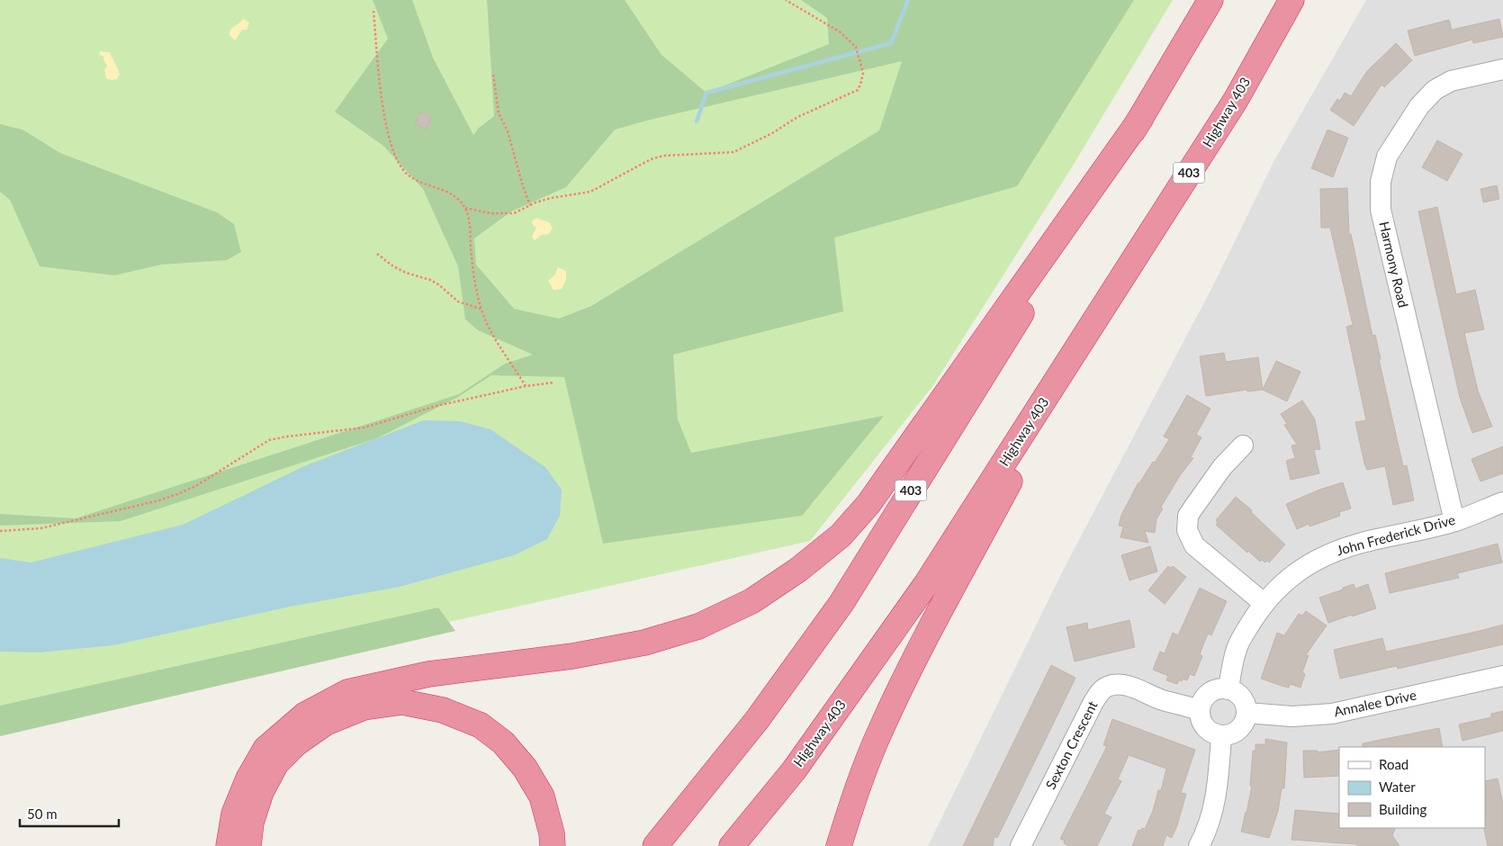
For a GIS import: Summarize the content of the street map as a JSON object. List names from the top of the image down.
{
  "streets": {
    "highway": ["Highway 403", "403"],
    "street": [
      "Harmony Road",
      "John Frederick Drive",
      "Annalee Drive",
      "Sexton Crescent"
    ]
  },
  "crossings": [
    ["Harmony Road", "John Frederick Drive"],
    ["John Frederick Drive", "Annalee Drive"],
    ["John Frederick Drive", "Sexton Crescent"],
    ["Annalee Drive", "Sexton Crescent"]
  ],
  "legend": ["Road", "Water", "Building"],
  "scale_bar": "50 m"
}
